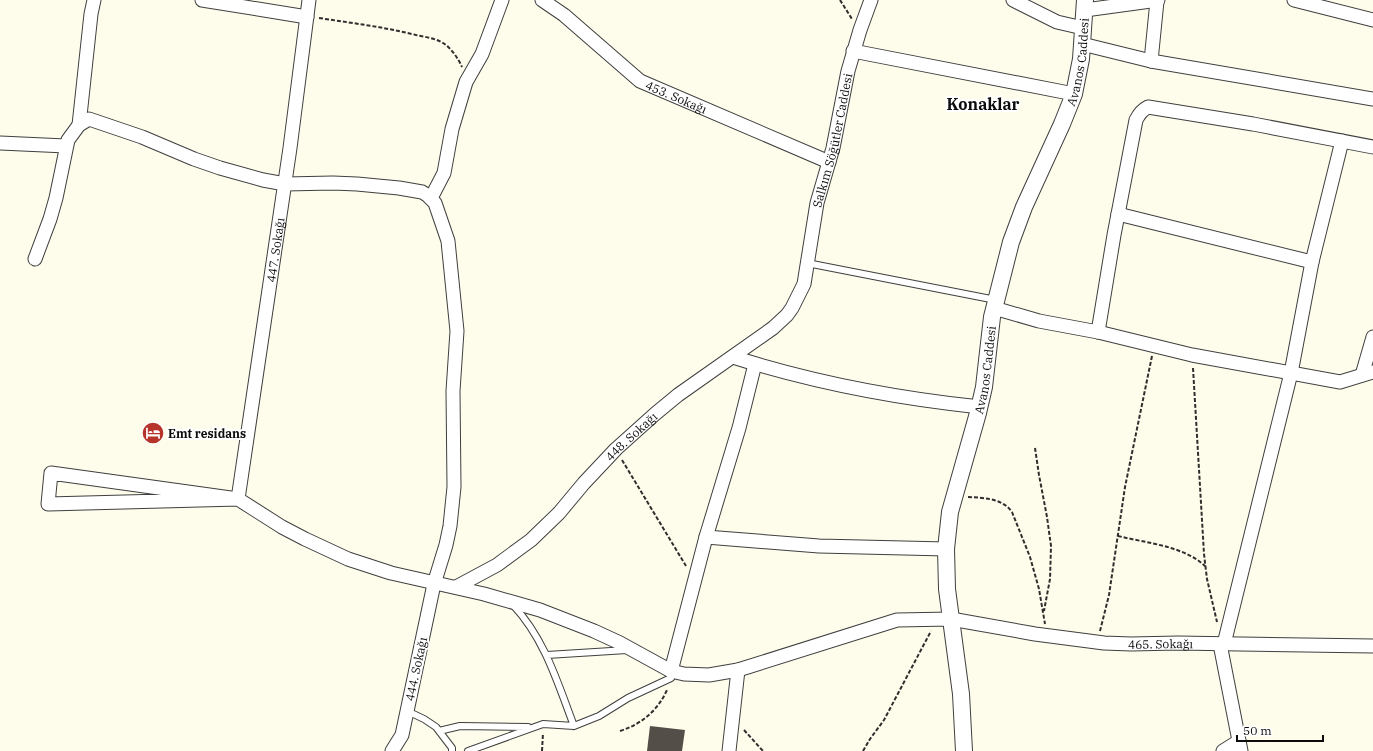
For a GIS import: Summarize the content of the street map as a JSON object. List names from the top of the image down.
{
  "streets": {
    "street": [
      "Avanos Caddesi",
      "453. Sokağı",
      "Salkım Söğütler Caddesi",
      "447. Sokağı",
      "448. Sokağı",
      "465. Sokağı",
      "444. Sokağı"
    ]
  },
  "crossings": [
    ["Avanos Caddesi", "465. Sokağı"],
    ["453. Sokağı", "Salkım Söğütler Caddesi"],
    ["Salkım Söğütler Caddesi", "448. Sokağı"],
    ["447. Sokağı", "465. Sokağı"],
    ["448. Sokağı", "465. Sokağı"],
    ["465. Sokağı", "444. Sokağı"]
  ],
  "districts": ["Konaklar"],
  "places": {
    "hotel": ["Emt residans"]
  },
  "scale_bar": "50 m"
}
